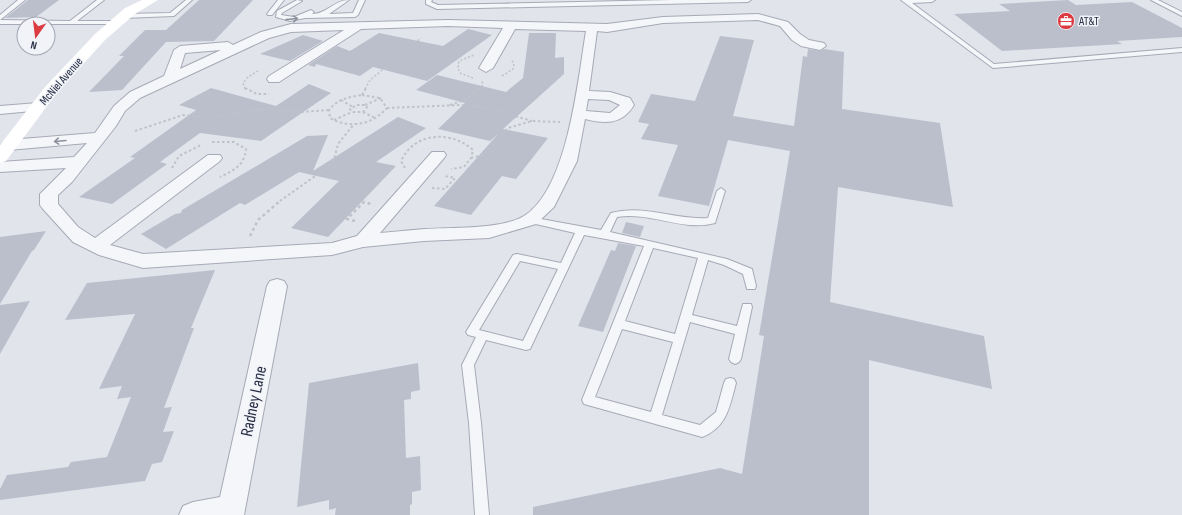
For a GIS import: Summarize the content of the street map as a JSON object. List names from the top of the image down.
{
  "streets": {
    "street": ["McNiel Avenue", "Radney Lane"]
  },
  "places": {
    "office": ["AT&T"]
  },
  "north": "bottom"
}
